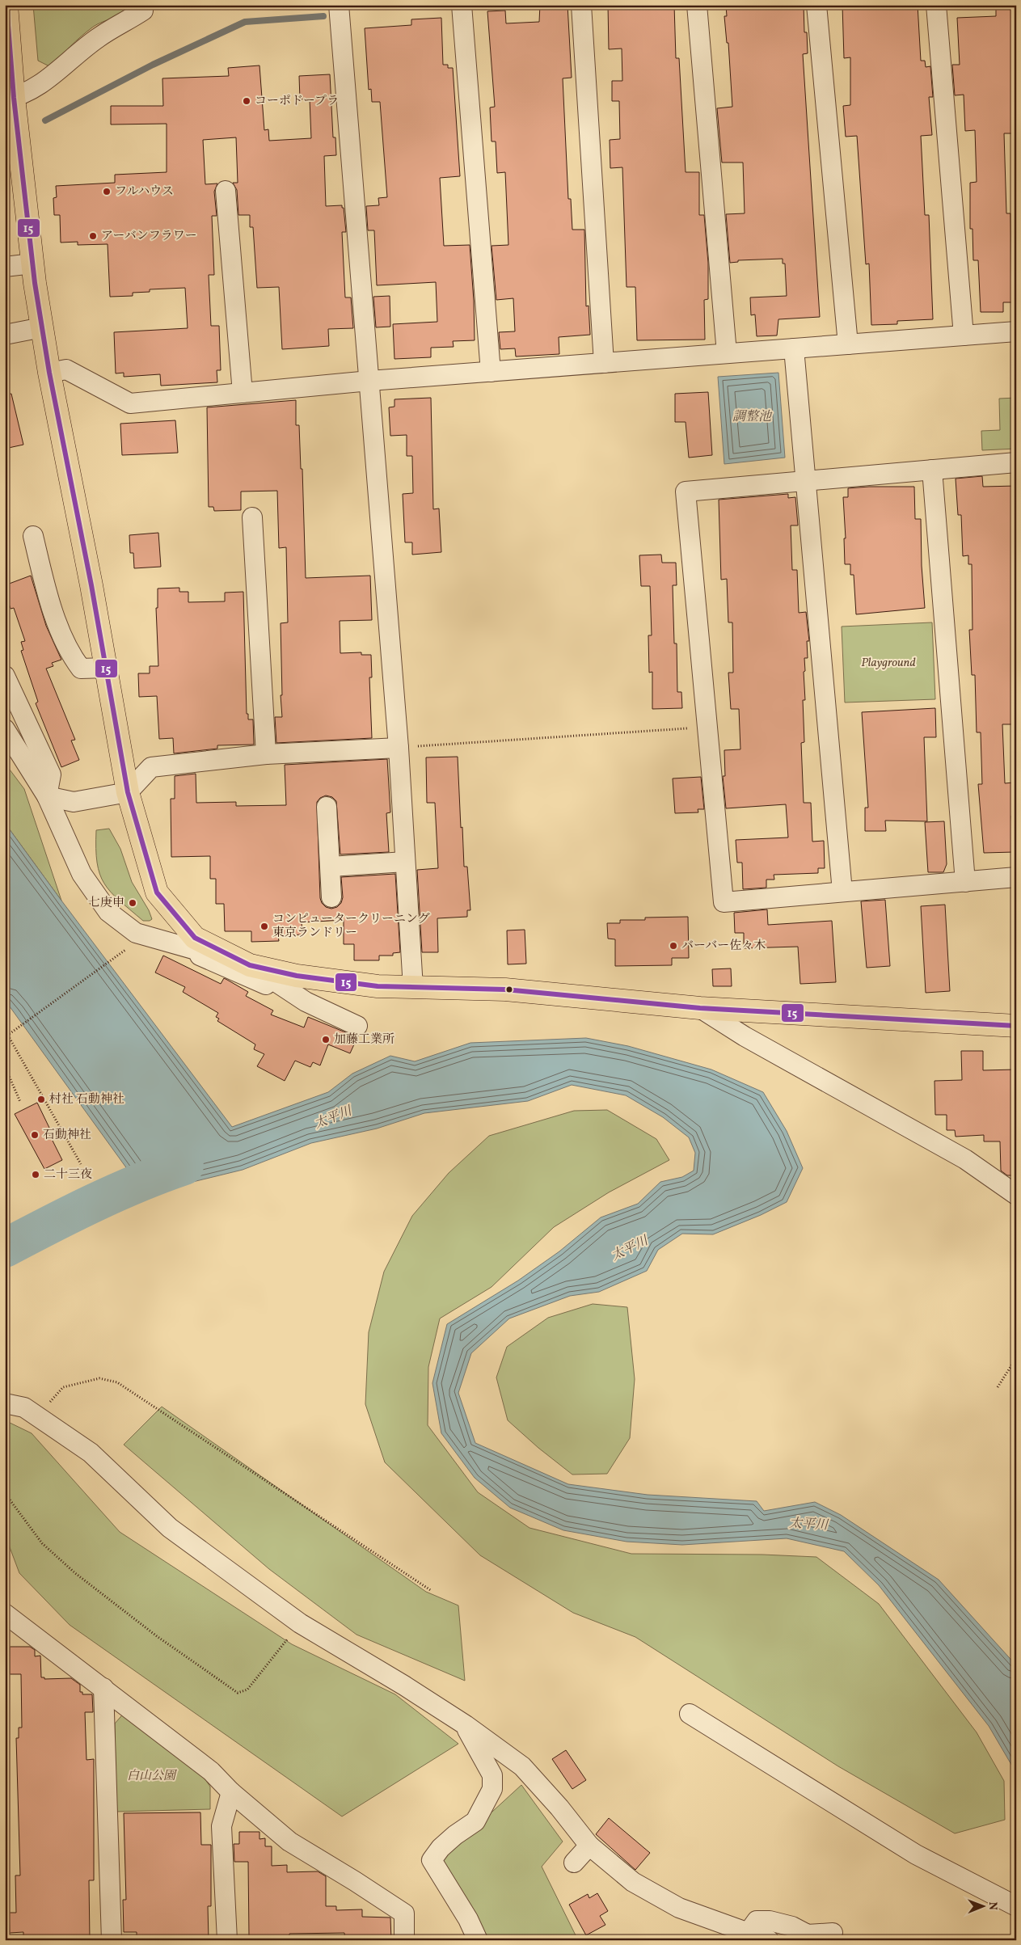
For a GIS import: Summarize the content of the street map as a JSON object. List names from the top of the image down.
{
  "water": ["調整池", "太平川"],
  "parks": ["Playground", "白山公園"],
  "places": [
    "コーポドープラ",
    "フルハウス",
    "アーバンフラワー",
    "七庚申",
    "コンピュータークリーニング 東京ランドリー",
    "バーバー佐々木",
    "加藤工業所",
    "村社 石動神社",
    "石動神社",
    "二十三夜"
  ],
  "lines": ["transit line 15"],
  "north": "right"
}
